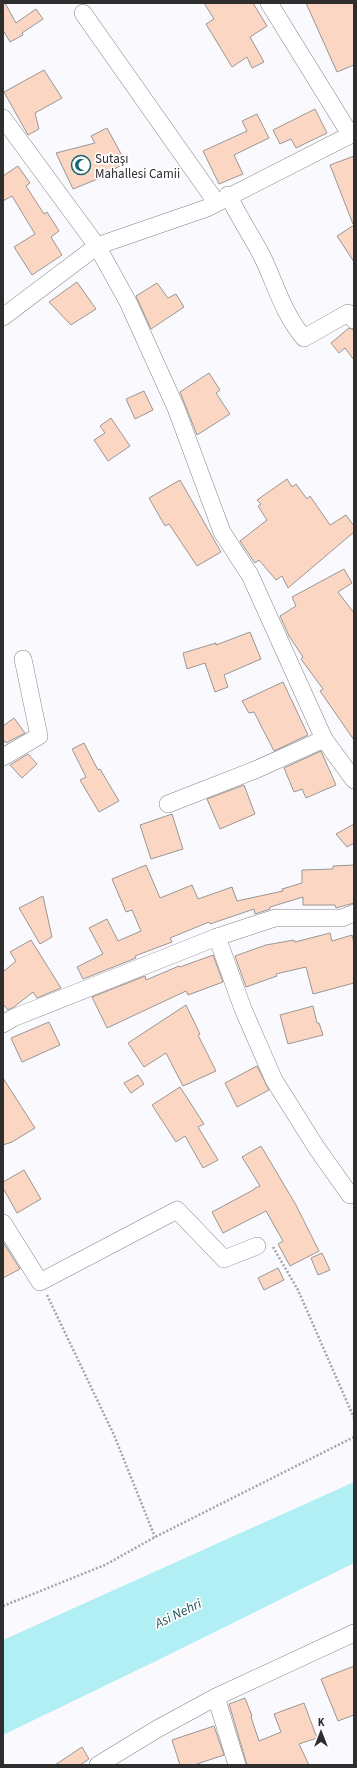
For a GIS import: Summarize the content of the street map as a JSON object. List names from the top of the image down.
{
  "water": ["Asi Nehri"],
  "places": {
    "mosque": ["Sutaşı Mahallesi Camii"]
  },
  "north": "top"
}
